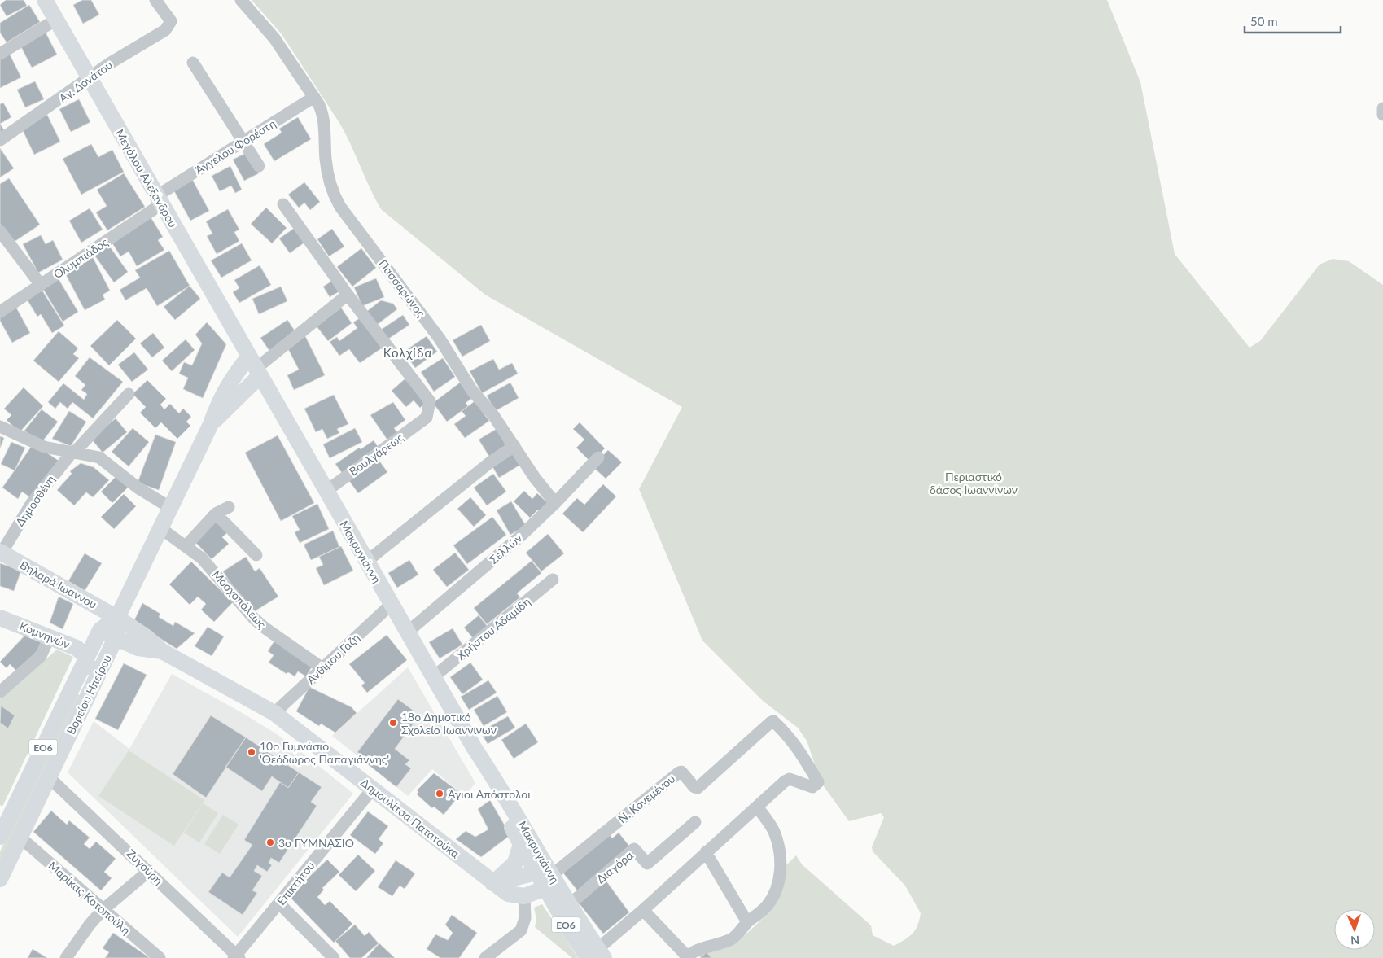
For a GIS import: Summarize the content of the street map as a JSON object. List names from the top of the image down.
{
  "streets": {
    "main road": [
      "Μεγάλου Αλεξάνδρου",
      "Μακρυγιάννη",
      "Βηλαρά Ιωαννου",
      "Κομνηνών",
      "Βορείου Ηπείρου",
      "ΕΟ6",
      "Δημουλίτσα Πατατούκα"
    ],
    "street": [
      "Αγ. Δονάτου",
      "Άγγελου Φορέστη",
      "Ολυμπιάδος",
      "Πασσαρώνος",
      "Βουλγάρεως",
      "Δημοσθένη",
      "Σελλών",
      "Μοσχοπόλεως",
      "Χρήστου Αδαμίδη",
      "Ανθίμου Γαζη",
      "Ν. Κονεμένου",
      "Ζυγούρη",
      "Διαγόρα",
      "Επικτήτου",
      "Μαρίκας Κοτοπούλη"
    ]
  },
  "crossings": [
    ["Αγ. Δονάτου", "Μεγάλου Αλεξάνδρου"],
    ["Άγγελου Φορέστη", "Μεγάλου Αλεξάνδρου"],
    ["Άγγελου Φορέστη", "Ολυμπιάδος"],
    ["Άγγελου Φορέστη", "Πασσαρώνος"],
    ["Μεγάλου Αλεξάνδρου", "Ολυμπιάδος"],
    ["Μεγάλου Αλεξάνδρου", "Μακρυγιάννη"],
    ["Μεγάλου Αλεξάνδρου", "Βορείου Ηπείρου"],
    ["Πασσαρώνος", "Σελλών"],
    ["Βουλγάρεως", "Μακρυγιάννη"],
    ["Δημοσθένη", "Βηλαρά Ιωαννου"],
    ["Σελλών", "Μακρυγιάννη"],
    ["Μακρυγιάννη", "Χρήστου Αδαμίδη"],
    ["Μακρυγιάννη", "Ανθίμου Γαζη"],
    ["Μακρυγιάννη", "Βορείου Ηπείρου"],
    ["Μακρυγιάννη", "Ν. Κονεμένου"],
    ["Μακρυγιάννη", "Δημουλίτσα Πατατούκα"],
    ["Μακρυγιάννη", "Διαγόρα"],
    ["Βηλαρά Ιωαννου", "Βορείου Ηπείρου"],
    ["Βηλαρά Ιωαννου", "Δημουλίτσα Πατατούκα"],
    ["Μοσχοπόλεως", "Ανθίμου Γαζη"],
    ["Μοσχοπόλεως", "Βορείου Ηπείρου"],
    ["Κομνηνών", "Βορείου Ηπείρου"],
    ["Ανθίμου Γαζη", "Δημουλίτσα Πατατούκα"],
    ["Βορείου Ηπείρου", "Δημουλίτσα Πατατούκα"],
    ["Βορείου Ηπείρου", "Ζυγούρη"],
    ["Βορείου Ηπείρου", "Μαρίκας Κοτοπούλη"],
    ["Ν. Κονεμένου", "Δημουλίτσα Πατατούκα"],
    ["Δημουλίτσα Πατατούκα", "Επικτήτου"],
    ["Ζυγούρη", "Επικτήτου"]
  ],
  "districts": ["Κολχίδα"],
  "parks": ["Περιαστικό δάσος Ιωαννίνων"],
  "places": [
    "18ο Δημοτικό Σχολείο Ιωαννίνων",
    "10ο Γυμνάσιο 'Θεόδωρος Παπαγιάννης'",
    "Άγιοι Απόστολοι",
    "3ο ΓΥΜΝΑΣΙΟ"
  ],
  "scale_bar": "50 m",
  "north": "bottom"
}
